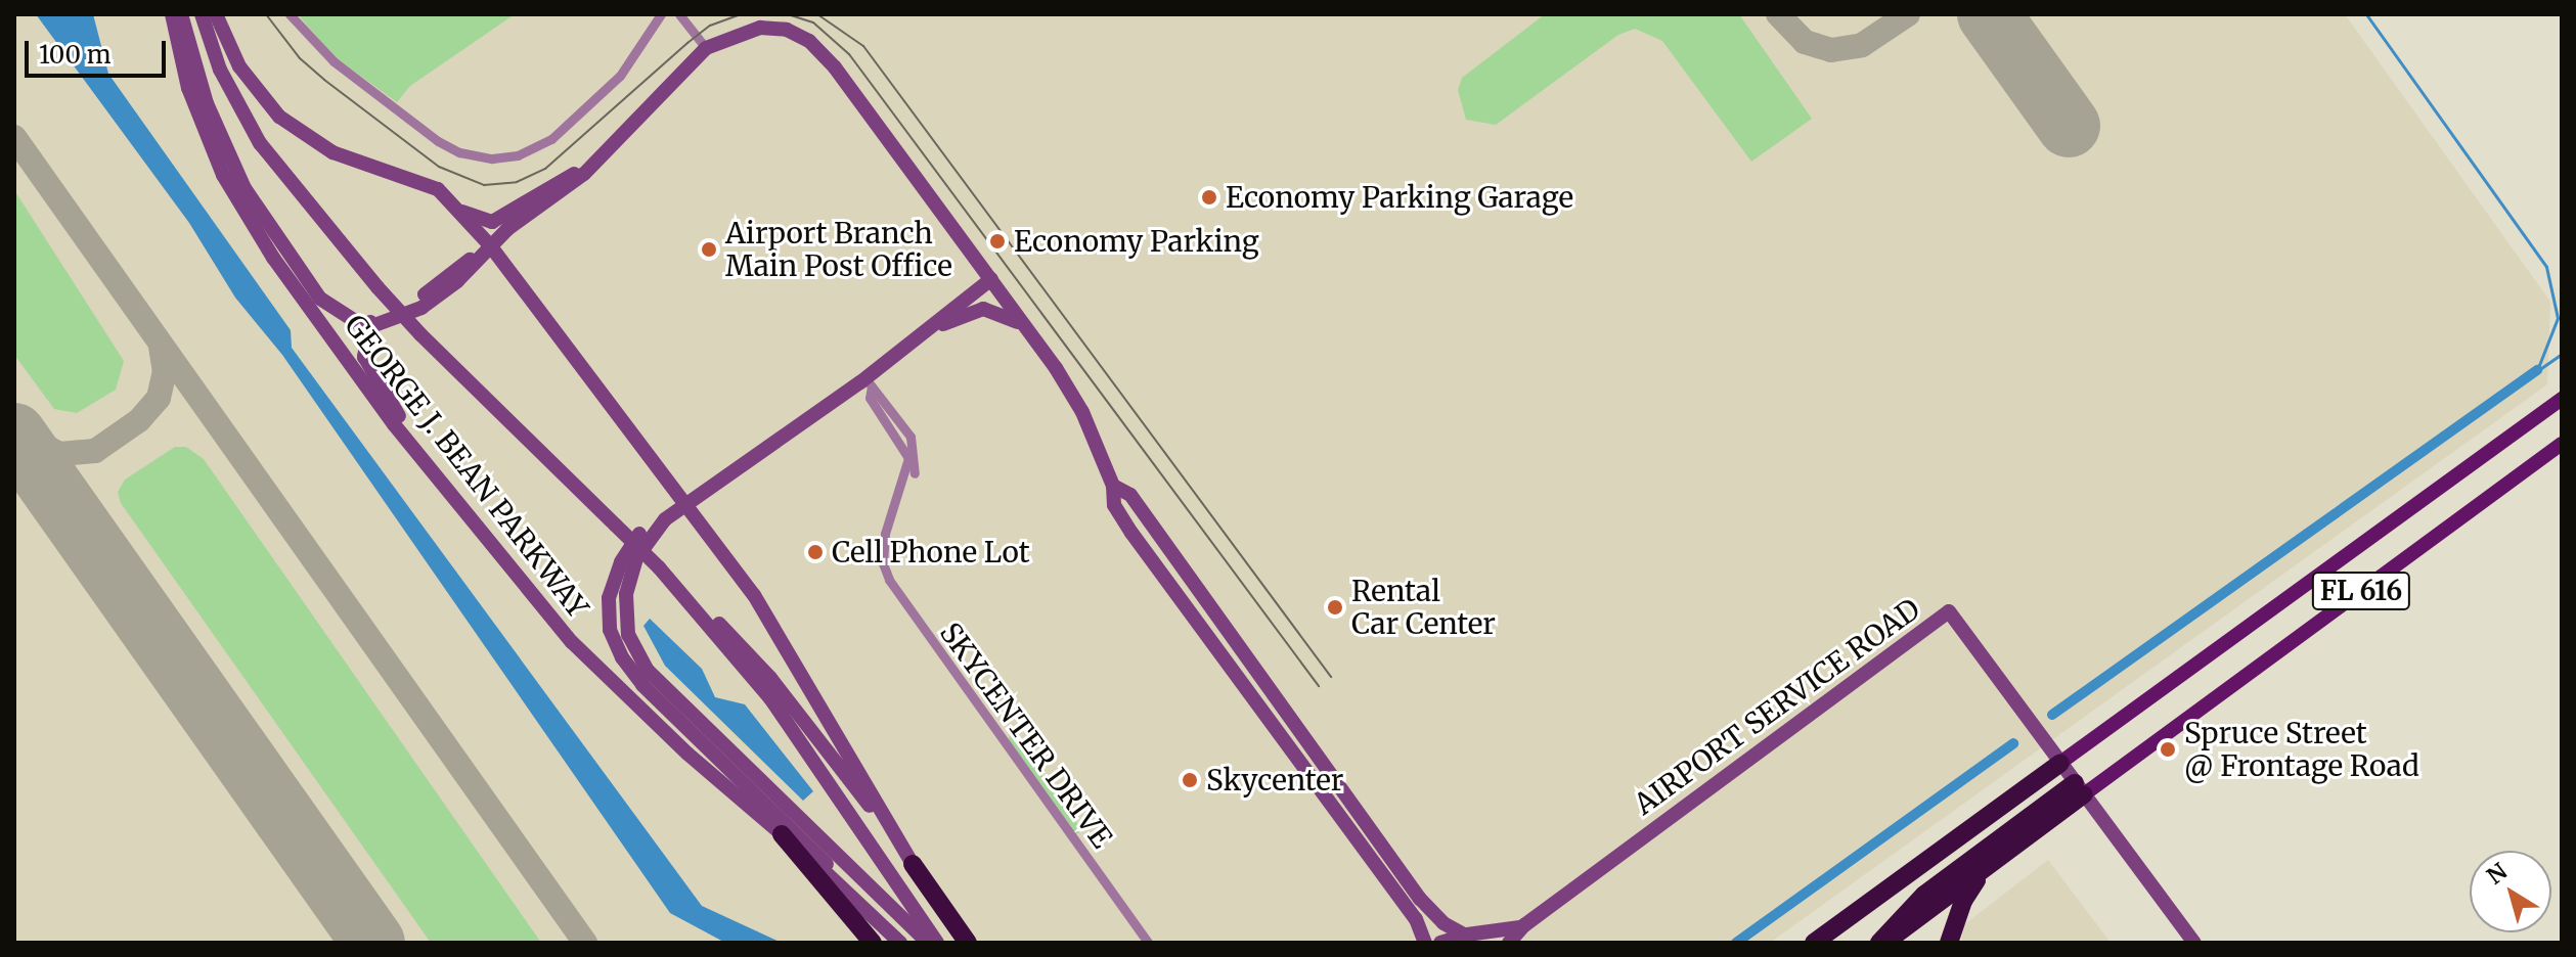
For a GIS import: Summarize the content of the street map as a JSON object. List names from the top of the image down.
{
  "streets": {
    "highway": ["FL 616"],
    "street": ["GEORGE J. BEAN PARKWAY", "AIRPORT SERVICE ROAD", "SKYCENTER DRIVE"]
  },
  "crossings": [
    ["FL 616", "AIRPORT SERVICE ROAD"]
  ],
  "places": [
    "Economy Parking Garage",
    "Economy Parking",
    "Airport Branch Main Post Office",
    "Cell Phone Lot",
    "Rental Car Center",
    "Spruce Street @ Frontage Road",
    "Skycenter"
  ],
  "scale_bar": "100 m",
  "north": "top left"
}
